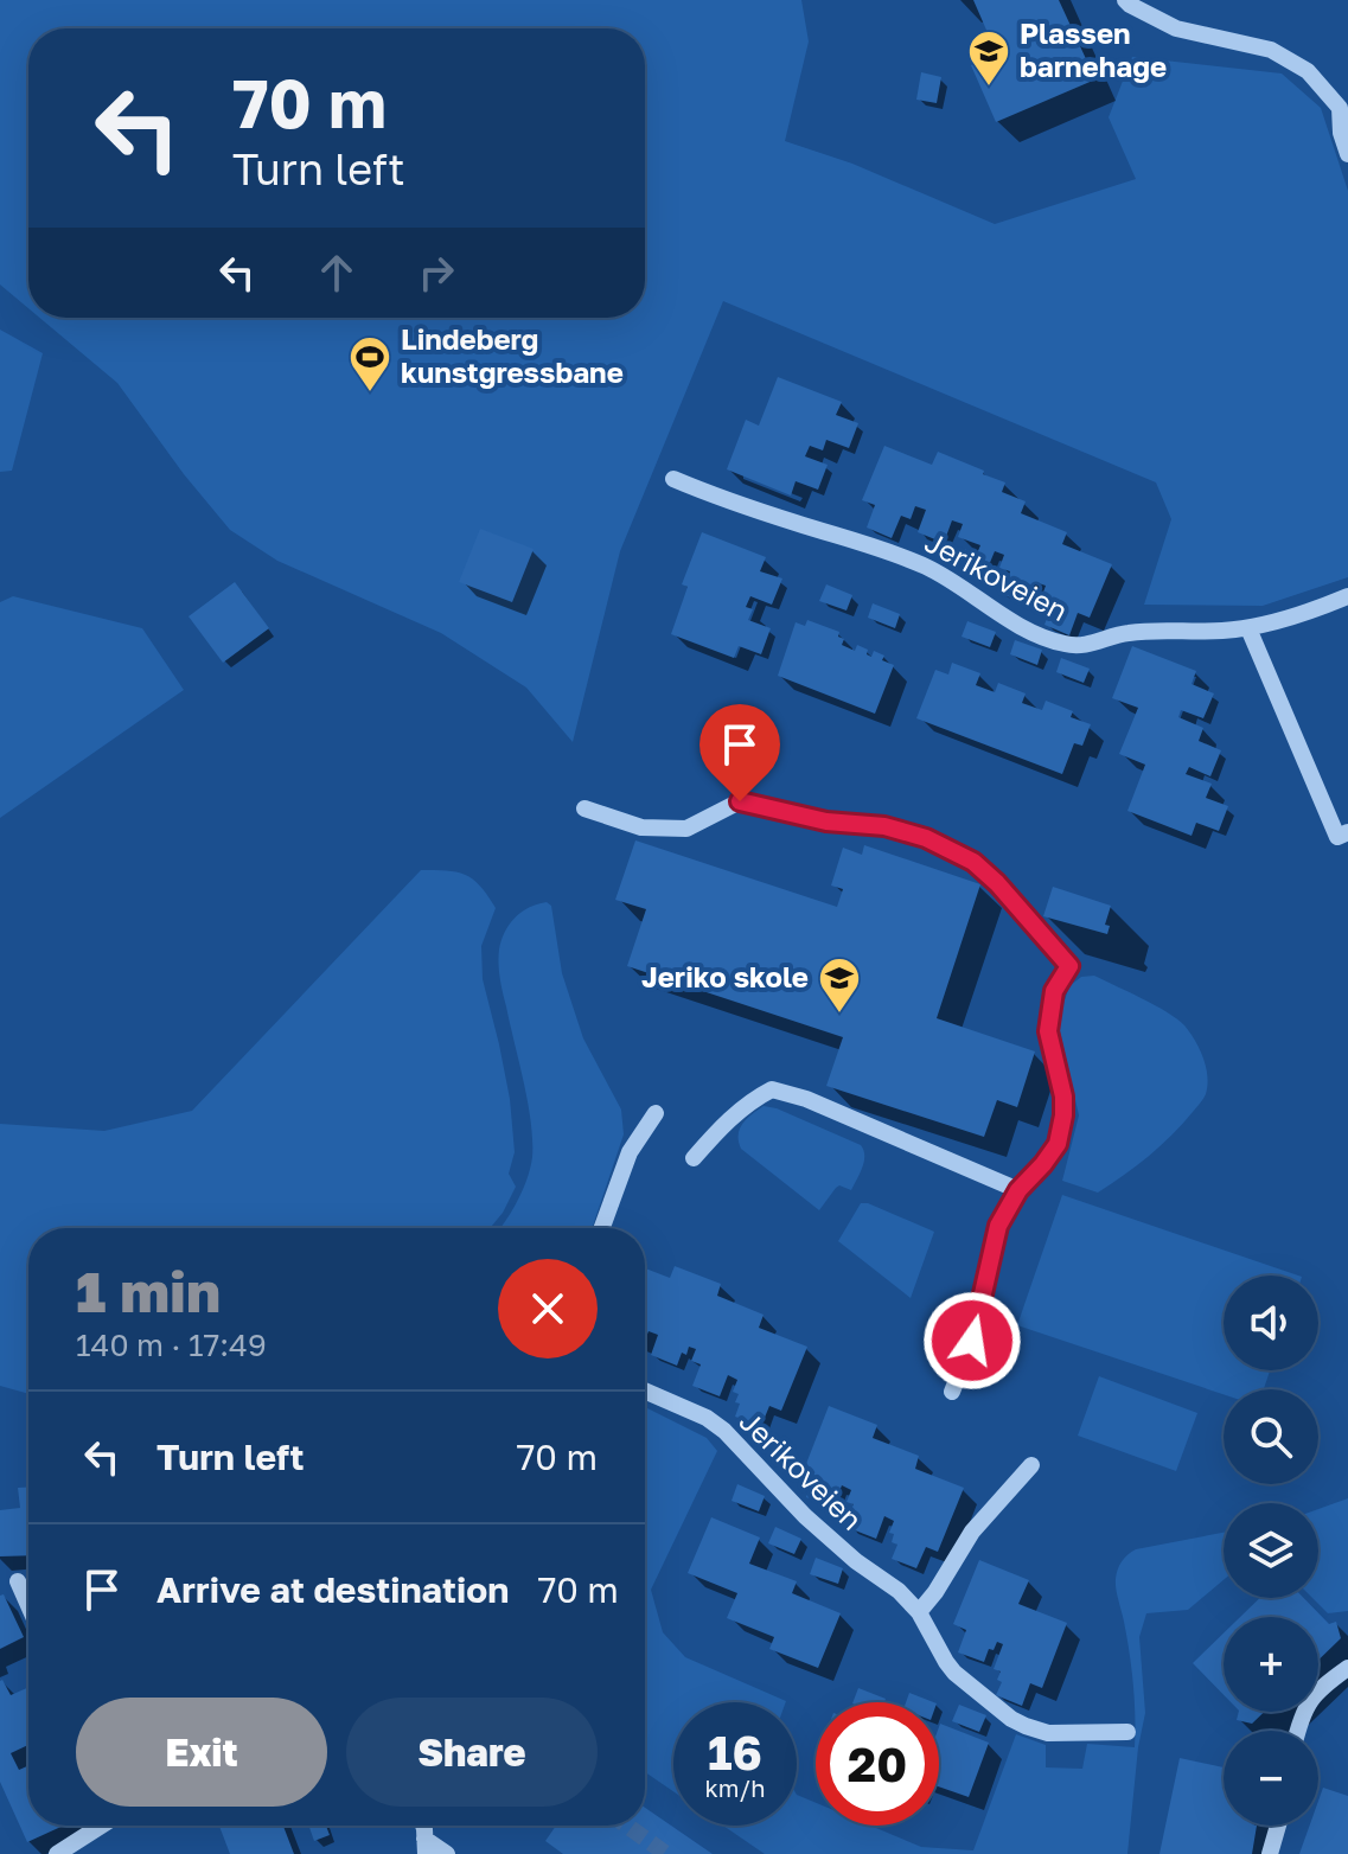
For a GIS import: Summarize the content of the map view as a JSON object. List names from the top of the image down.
{
  "streets": {
    "lane": ["Jerikoveien"]
  },
  "places": {
    "school or university": ["Plassen barnehage", "Jeriko skole"],
    "sports": ["Lindeberg kunstgressbane"]
  },
  "page": {
    "turn": ["70 m", "Turn left"],
    "heading": ["1 min", "140 m · 17:49"],
    "map_buttons": ["+", "−"],
    "list": [
      {
        "name": "Turn left",
        "value": "70 m"
      },
      {
        "name": "Arrive at destination",
        "value": "70 m"
      }
    ],
    "buttons": ["Exit", "Share"],
    "speed": "16 km/h",
    "limit": "20"
  }
}
